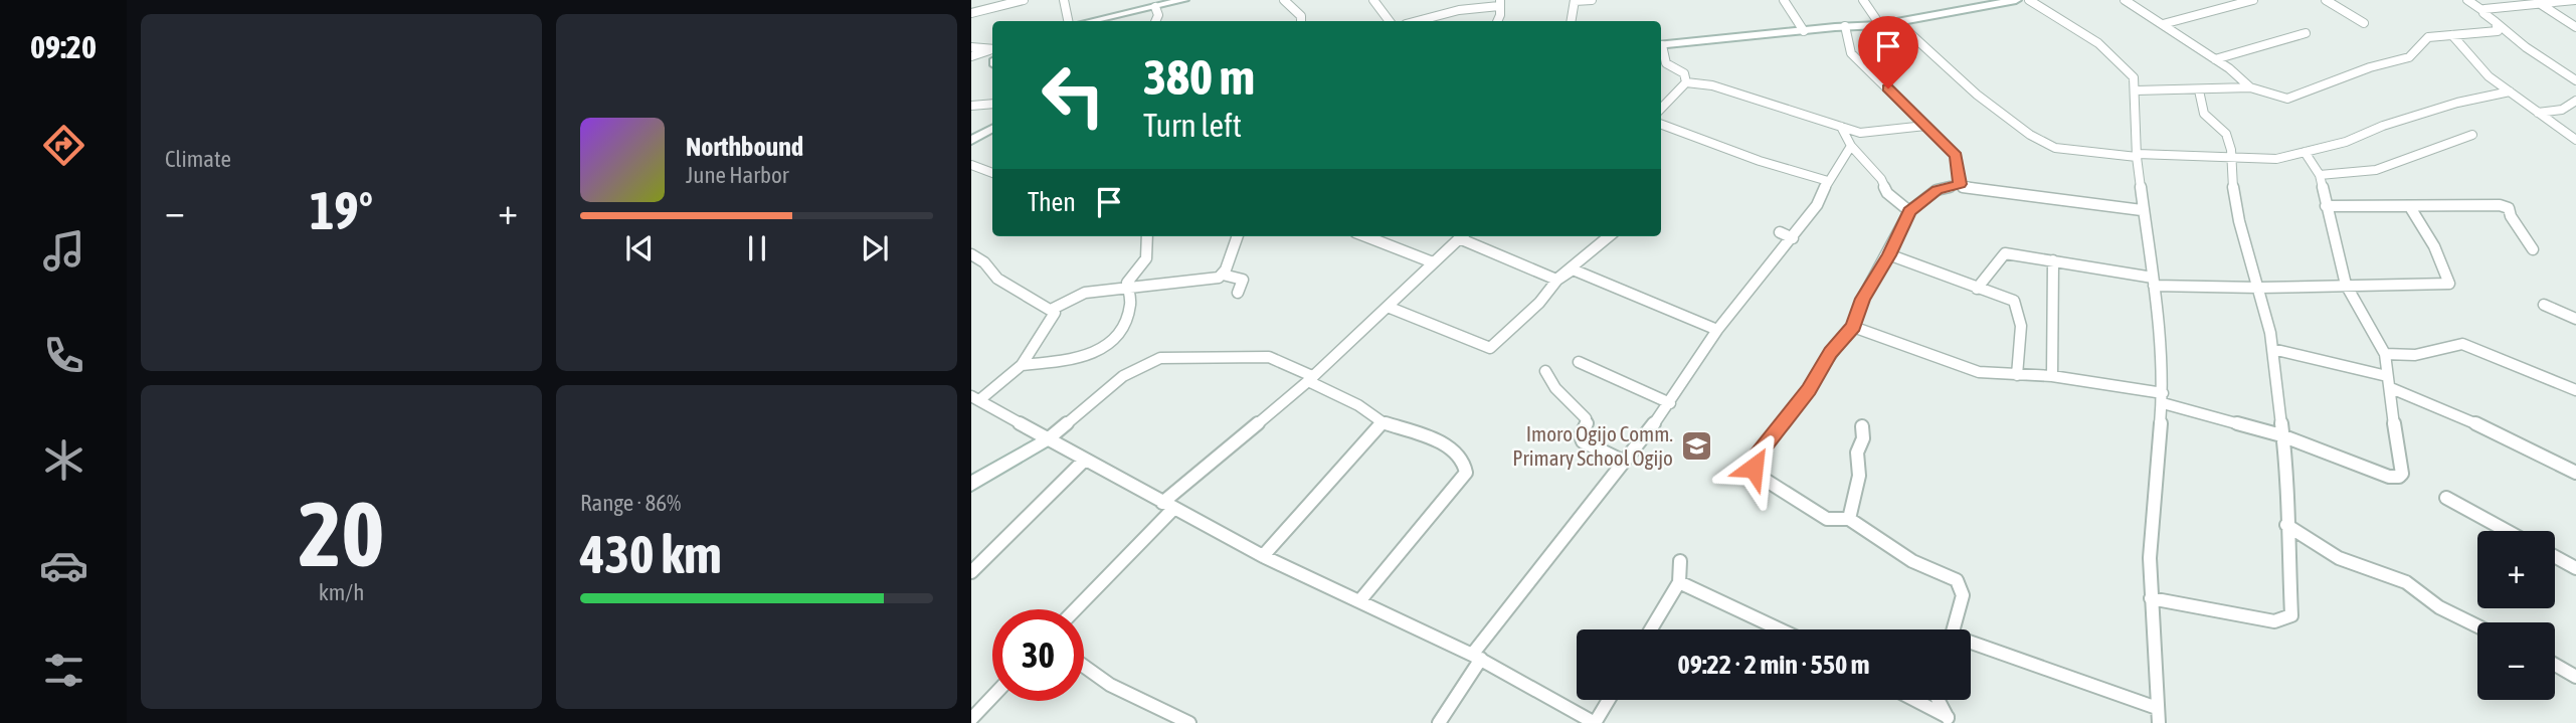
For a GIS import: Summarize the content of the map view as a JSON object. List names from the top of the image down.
{
  "places": {
    "school or university": ["Imoro Ogijo Comm. Primary School Ogijo"]
  },
  "page": {
    "tabs": "09:20",
    "tile": [
      "Climate",
      ["20", "km/h"],
      ["Range · 86%", "430 km"]
    ],
    "turn": ["380 m", "Turn left"],
    "song": ["Northbound", "June Harbor"],
    "then": "Then",
    "heat": ["−", "19°", "+"],
    "map_buttons": ["+", "−"],
    "limit": "30",
    "trip": "09:22 · 2 min · 550 m"
  }
}
